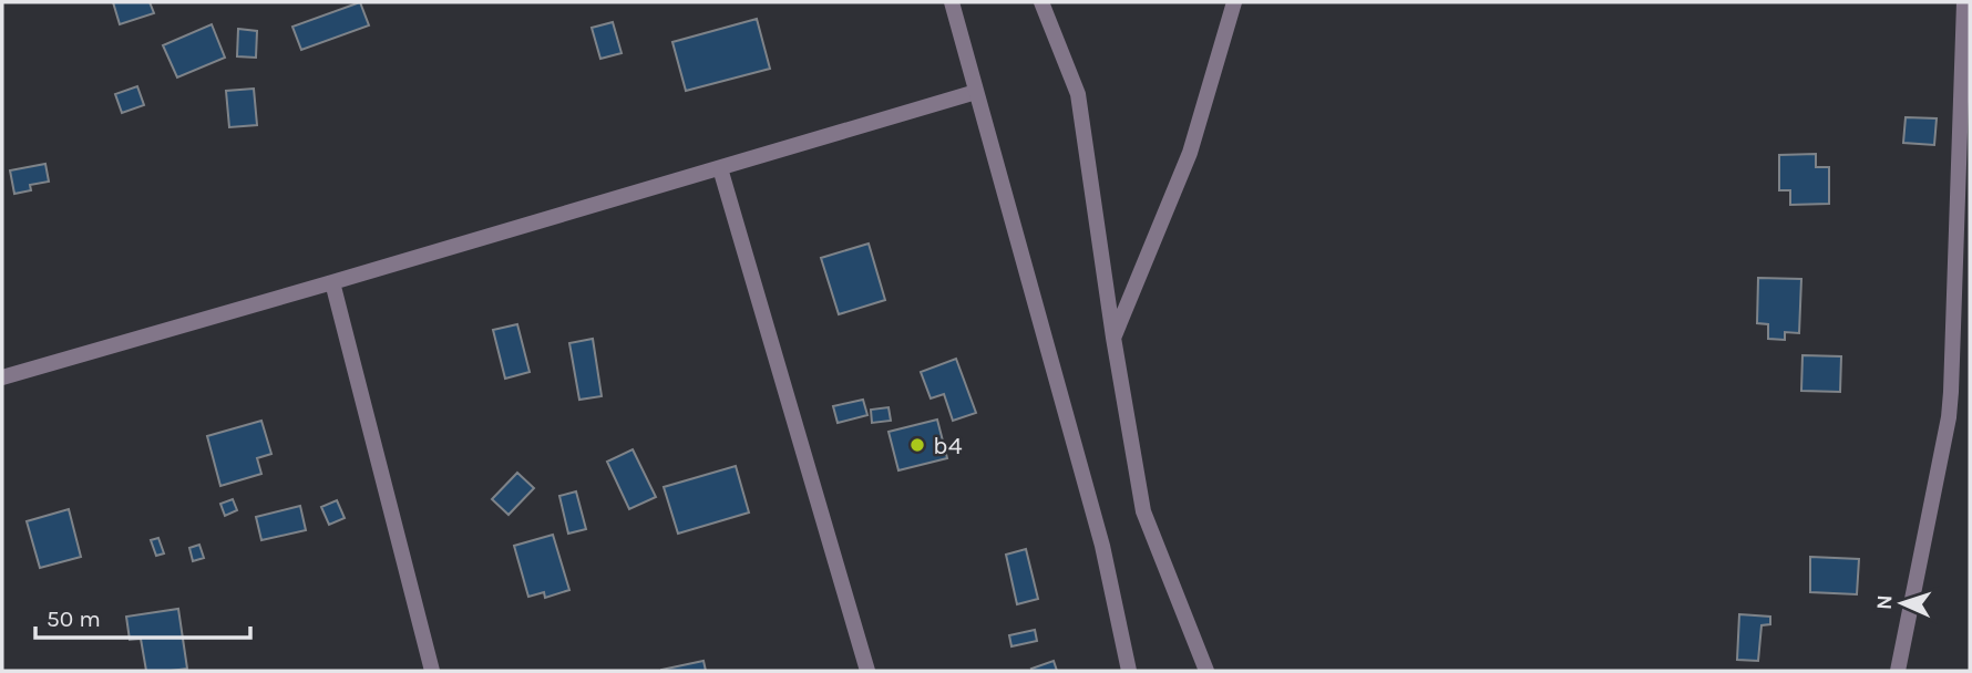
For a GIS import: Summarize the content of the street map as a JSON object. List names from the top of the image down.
{
  "places": ["b4"],
  "scale_bar": "50 m",
  "north": "left"
}
